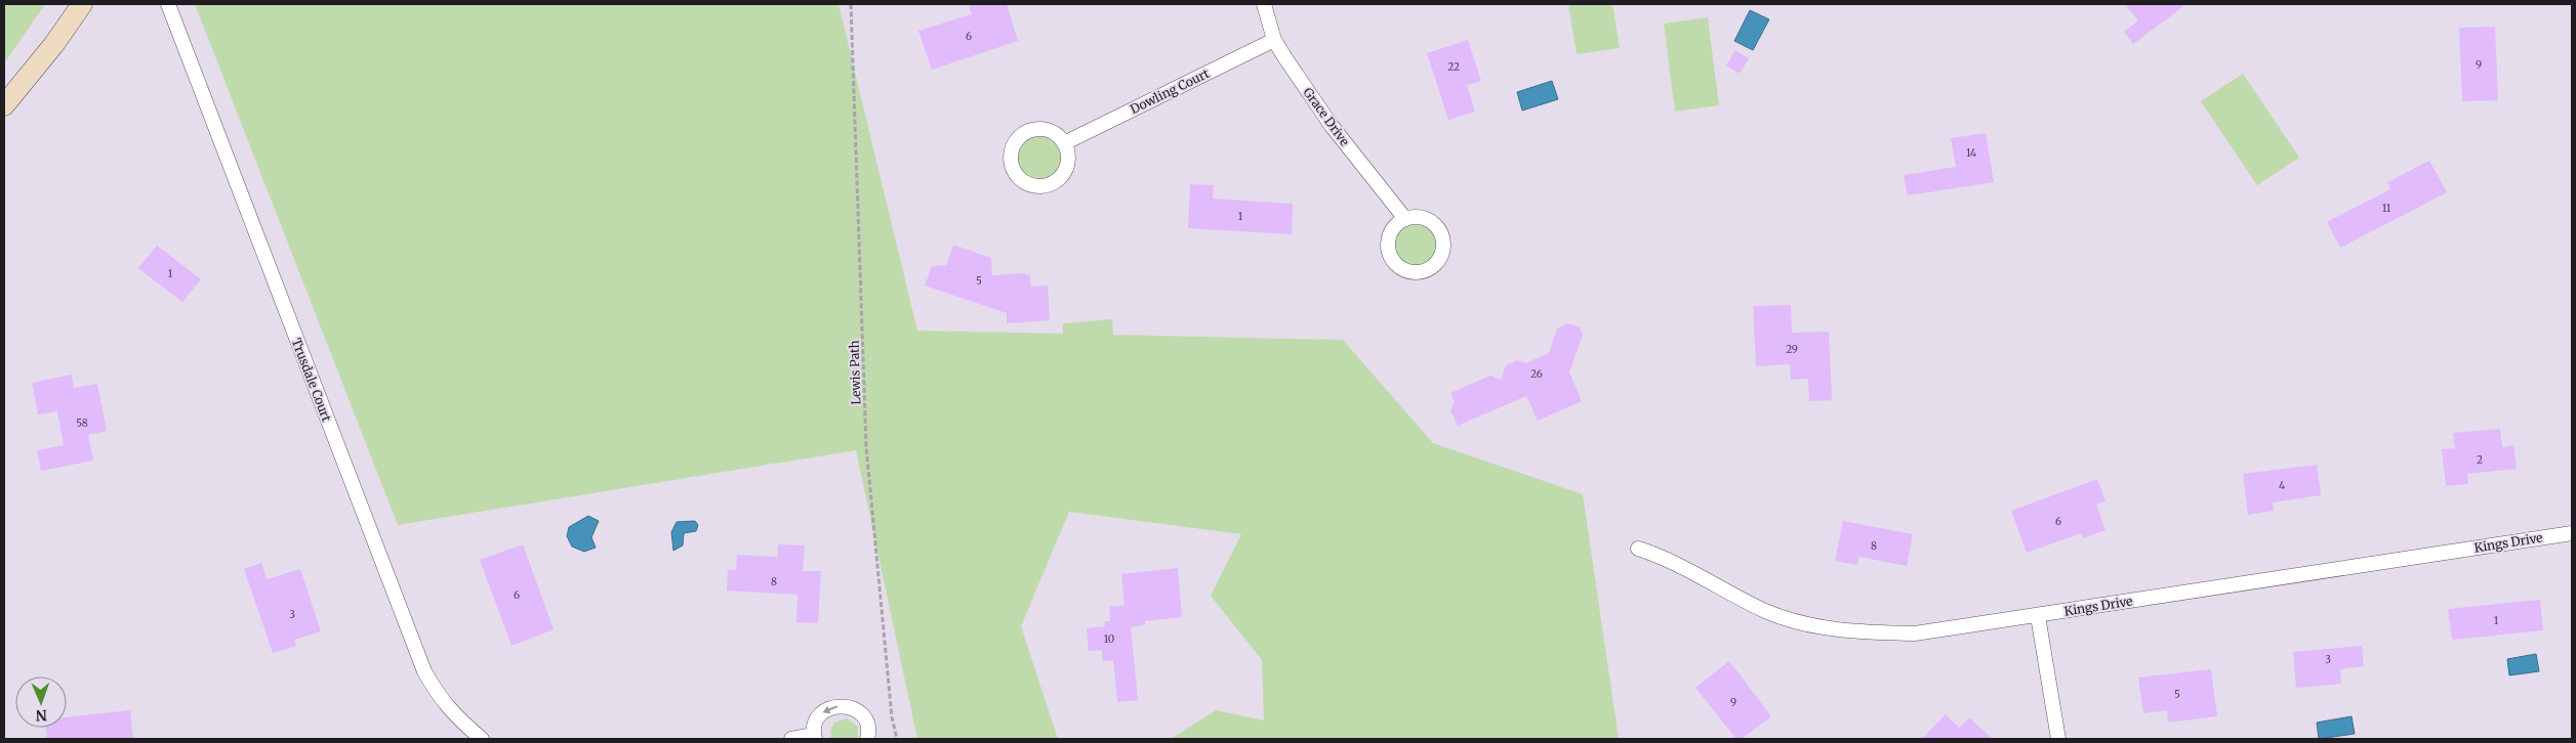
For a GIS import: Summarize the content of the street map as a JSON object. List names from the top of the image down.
{
  "streets": {
    "street": [
      "Dowling Court",
      "Grace Drive",
      "Trusdale Court",
      "Kings Drive"
    ],
    "path": ["Lewis Path"]
  },
  "crossings": [
    ["Dowling Court", "Grace Drive"]
  ],
  "house_numbers": [
    "6",
    "9",
    "22",
    "14",
    "11",
    "1",
    "1",
    "5",
    "29",
    "26",
    "58",
    "2",
    "4",
    "6",
    "8",
    "8",
    "6",
    "3",
    "1",
    "10",
    "3",
    "5",
    "9"
  ],
  "north": "bottom"
}
